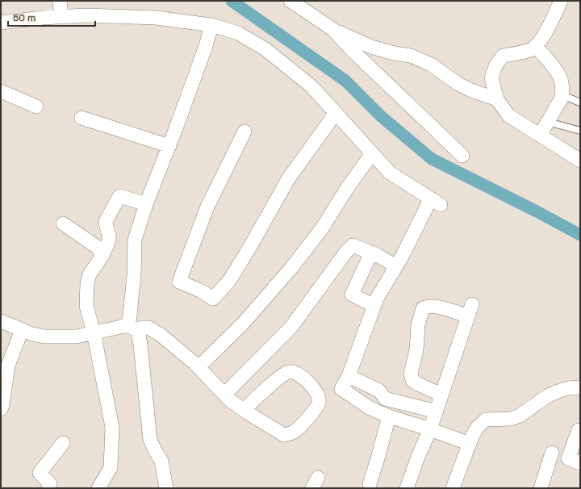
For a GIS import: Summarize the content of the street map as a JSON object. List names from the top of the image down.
{
  "scale_bar": "50 m"
}
